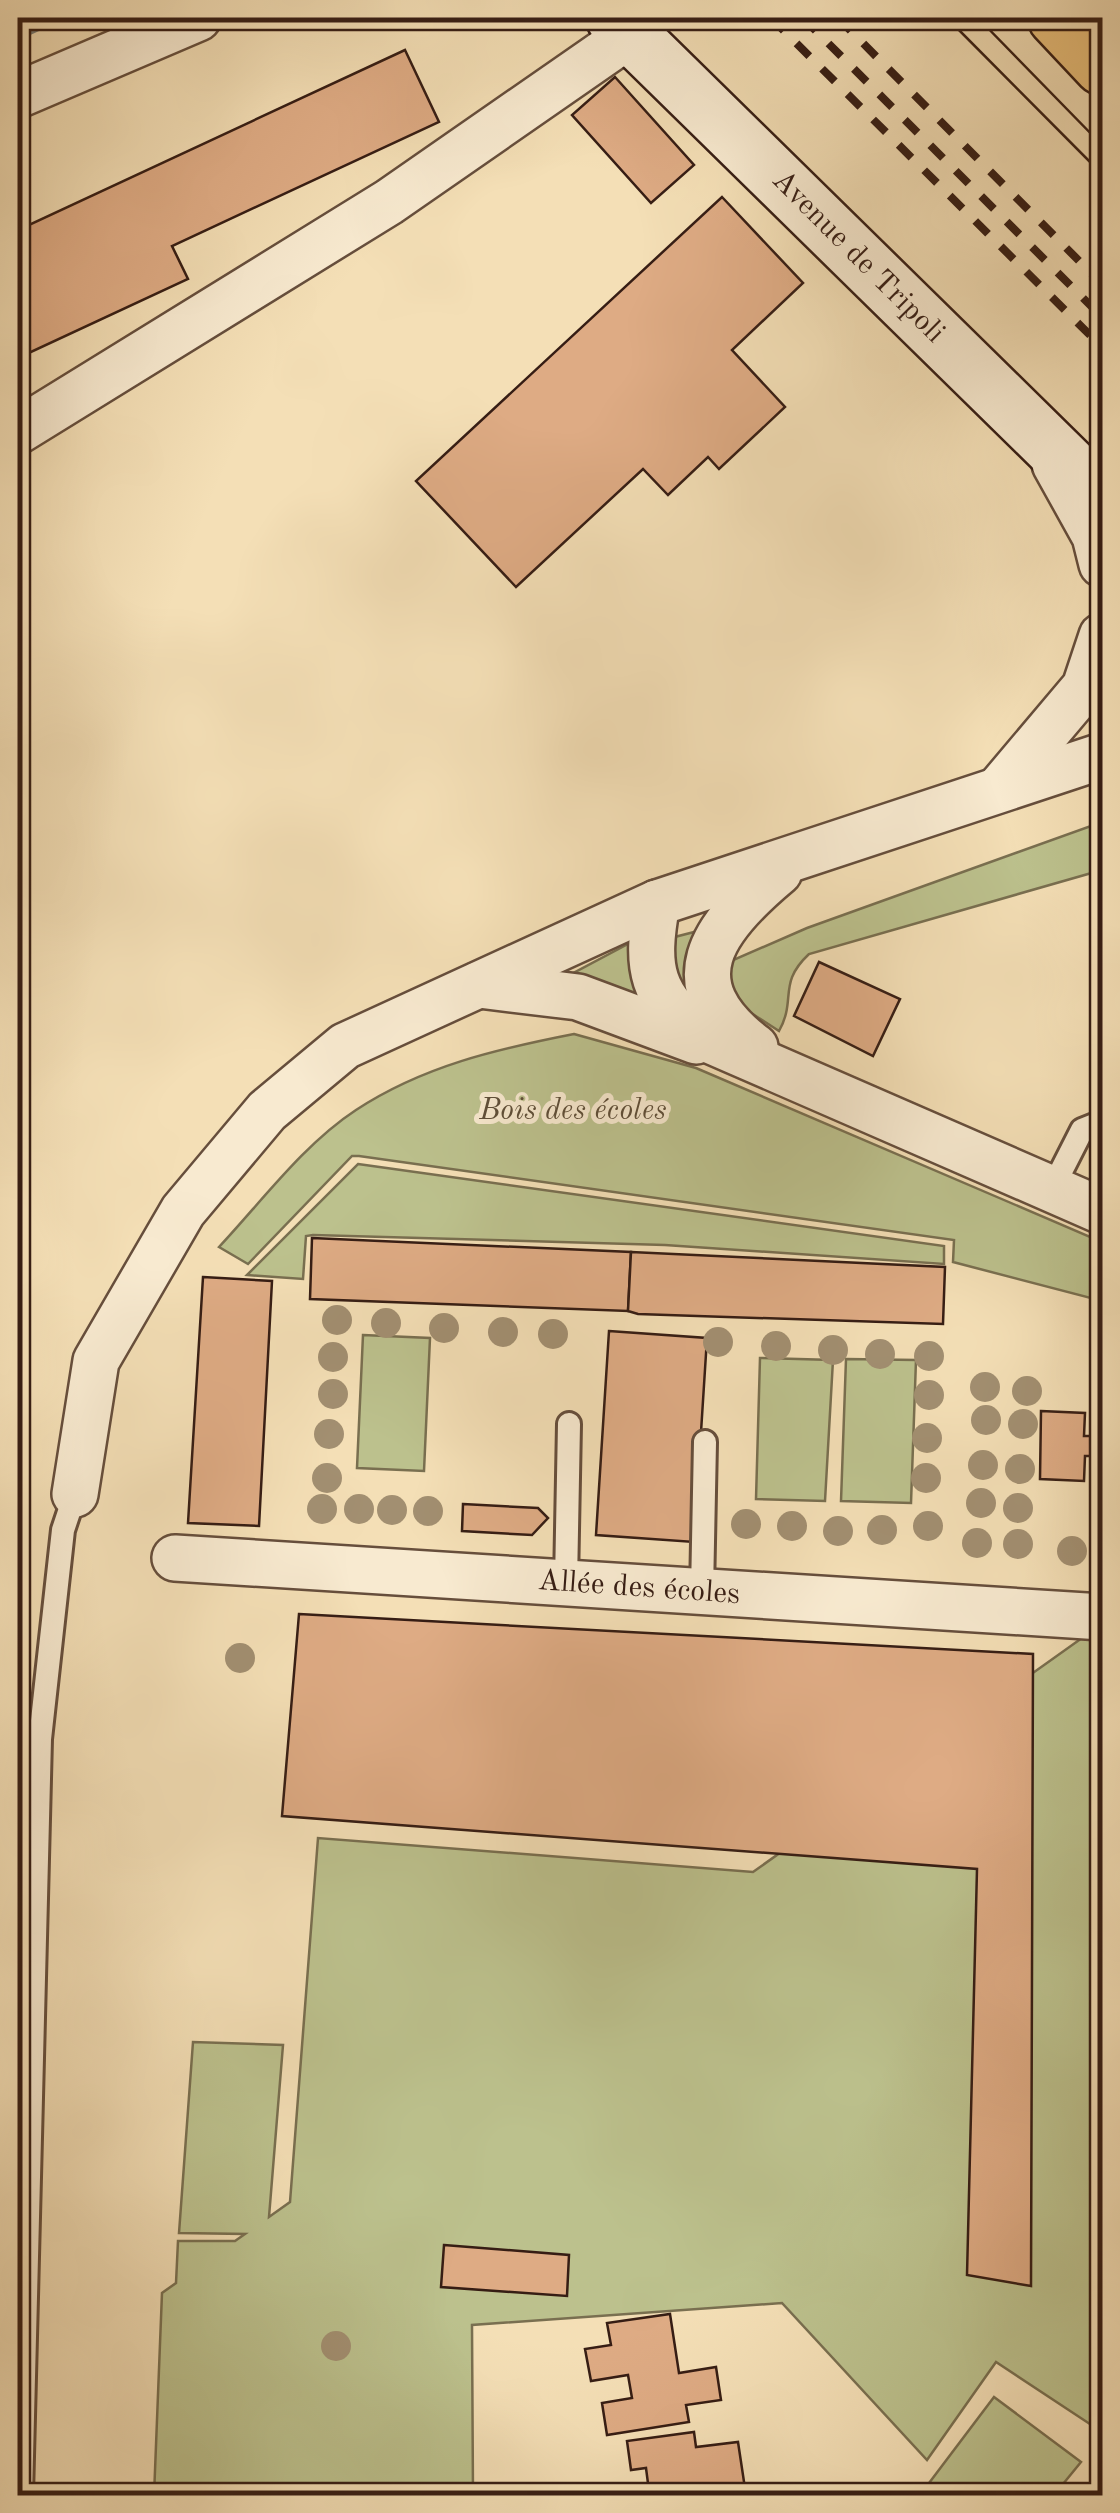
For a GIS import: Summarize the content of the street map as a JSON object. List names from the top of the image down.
{
  "streets": {
    "main road": ["Avenue de Tripoli"],
    "street": ["Allée des écoles"]
  },
  "parks": ["Bois des écoles"]
}
